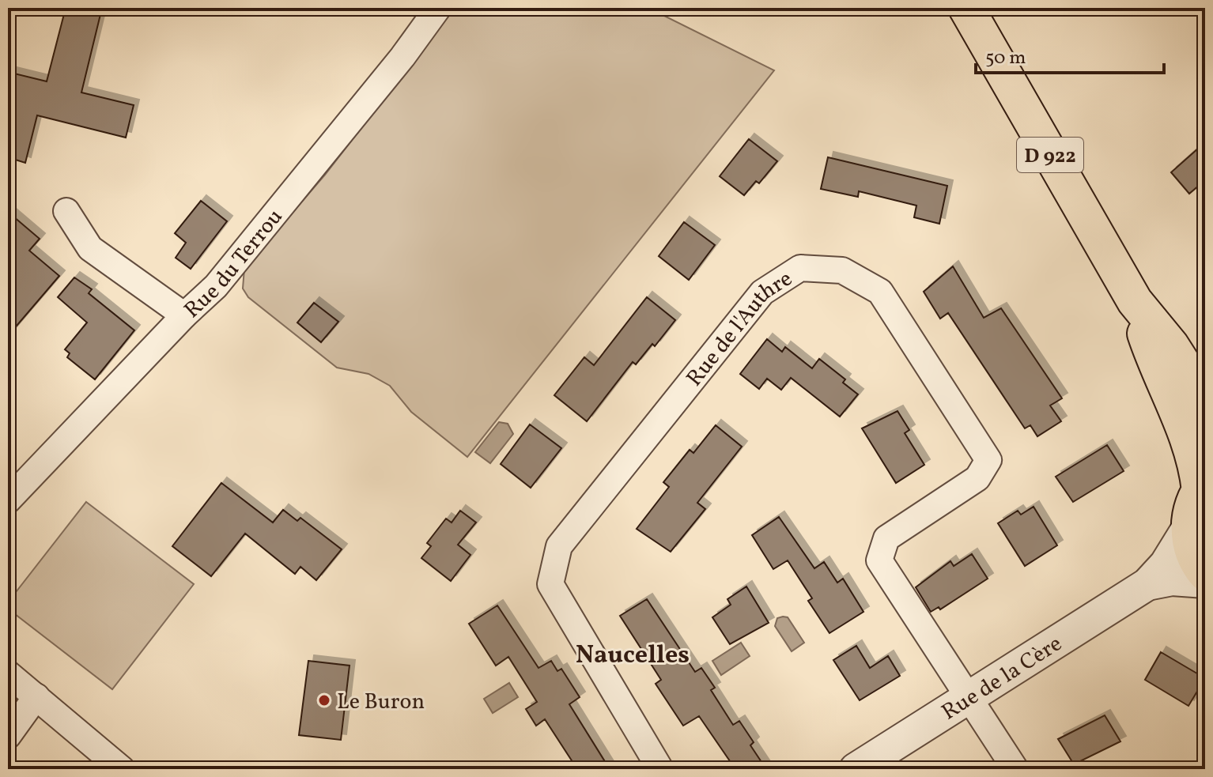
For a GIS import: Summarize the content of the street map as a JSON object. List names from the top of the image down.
{
  "streets": {
    "main road": ["D 922"],
    "street": ["Rue du Terrou", "Rue de l'Authre", "Rue de la Cère"]
  },
  "crossings": [
    ["Rue de l'Authre", "Rue de la Cère"]
  ],
  "districts": ["Naucelles"],
  "places": ["Le Buron"],
  "scale_bar": "50 m"
}
